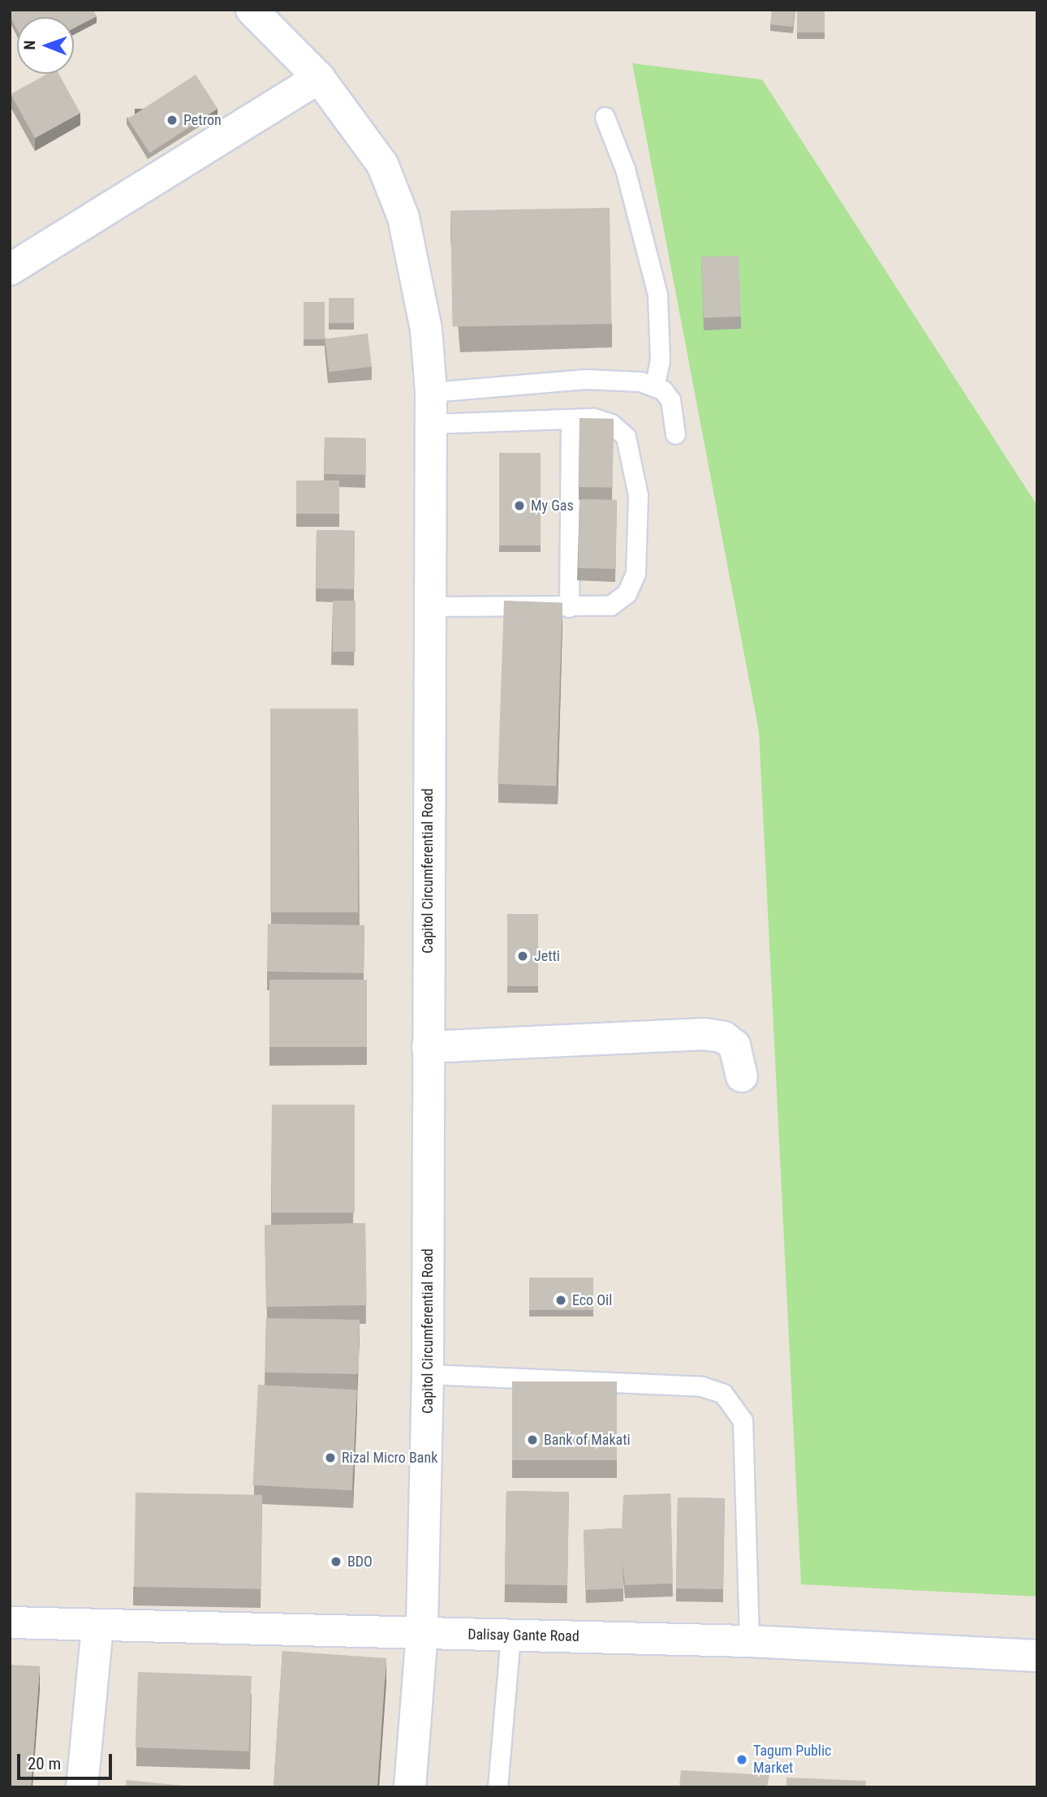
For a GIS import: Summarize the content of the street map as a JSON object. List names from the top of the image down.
{
  "streets": {
    "main road": ["Capitol Circumferential Road", "Dalisay Gante Road"]
  },
  "crossings": [
    ["Capitol Circumferential Road", "Dalisay Gante Road"]
  ],
  "places": [
    "Petron",
    "My Gas",
    "Jetti",
    "Eco Oil",
    "Bank of Makati",
    "Rizal Micro Bank",
    "BDO",
    "Tagum Public Market"
  ],
  "scale_bar": "20 m",
  "north": "left"
}
